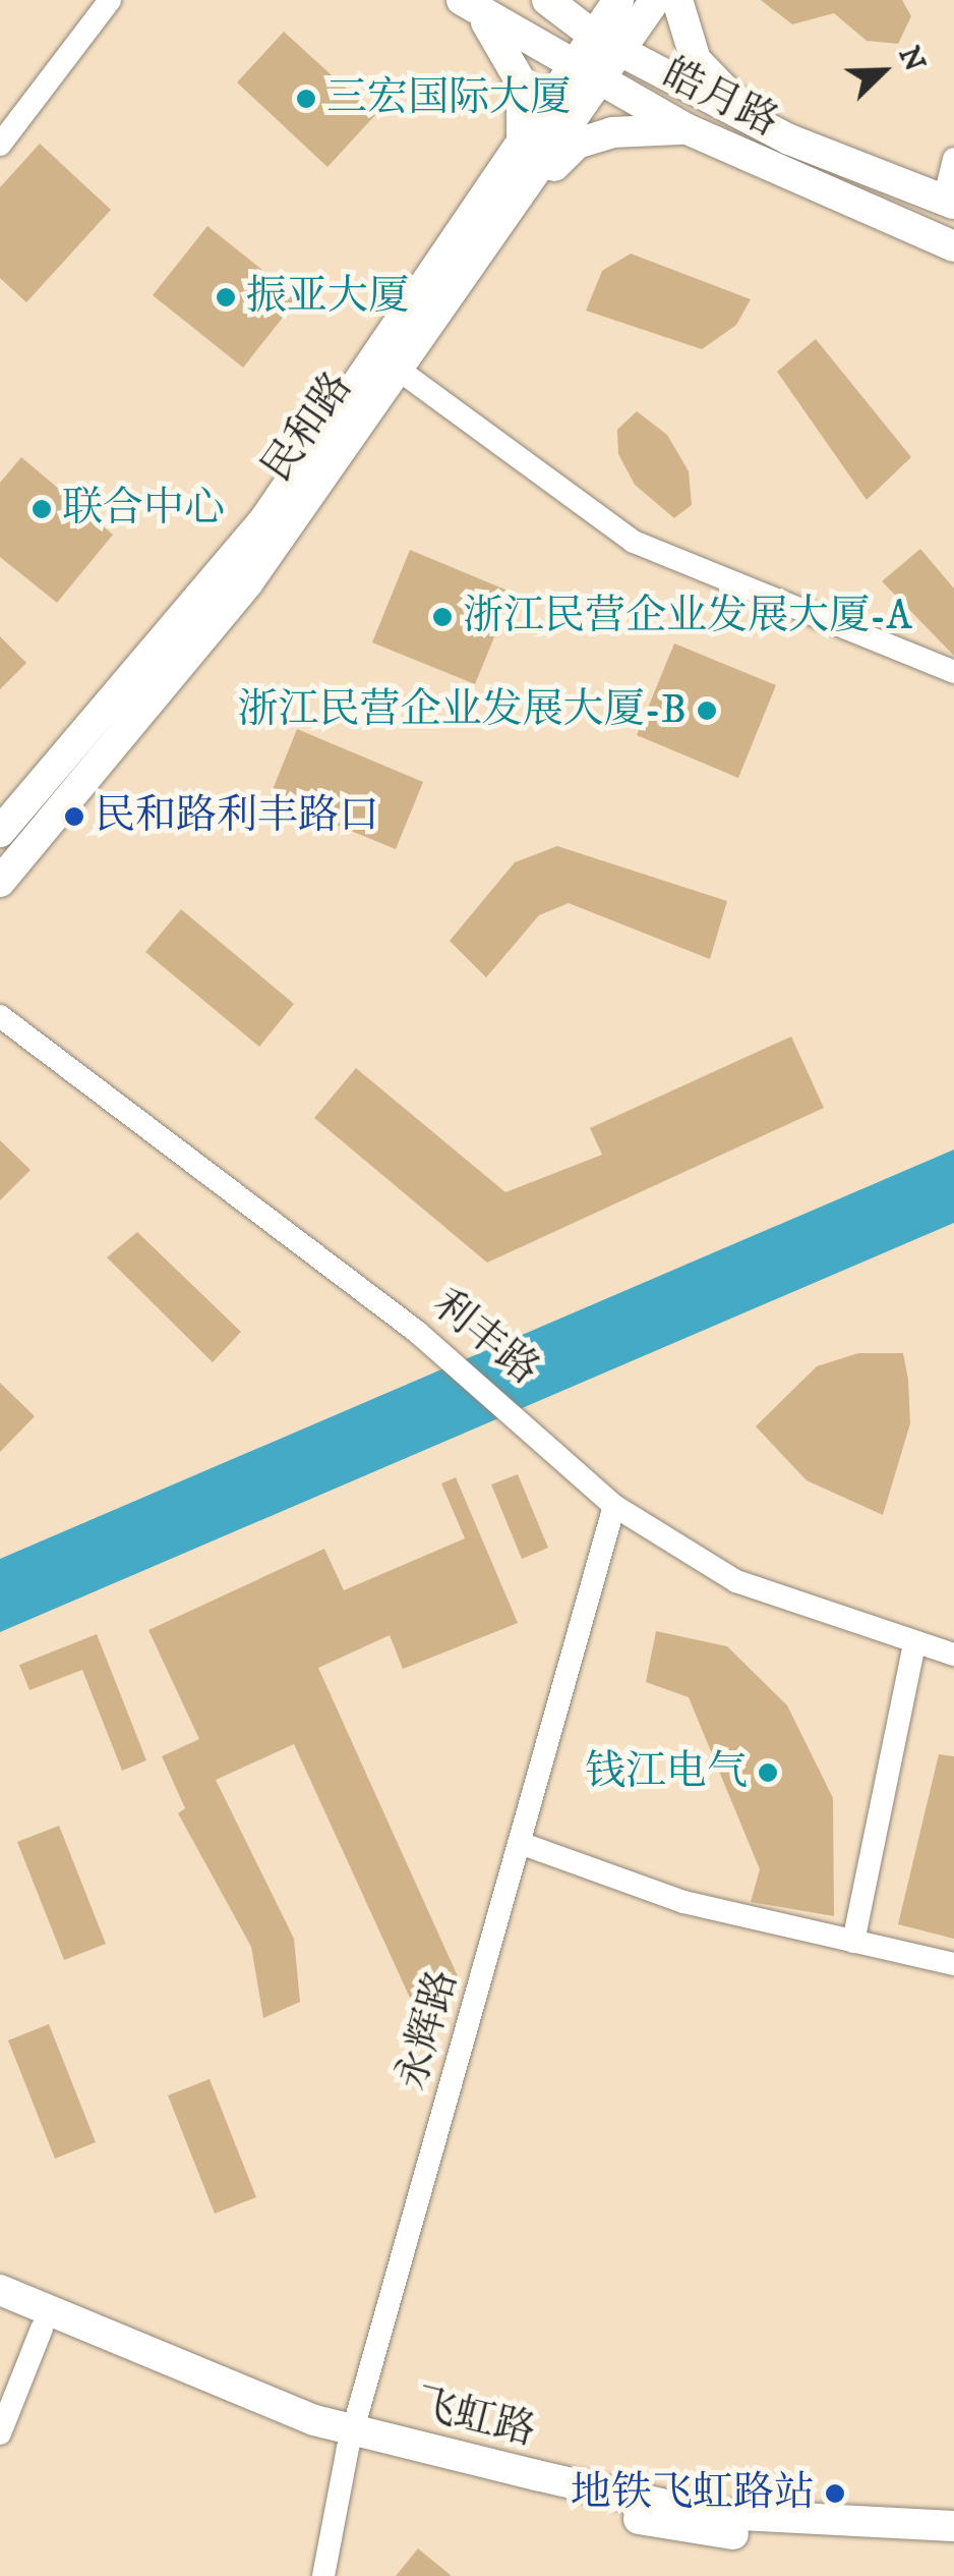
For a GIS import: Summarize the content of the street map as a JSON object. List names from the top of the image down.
{
  "streets": {
    "main road": ["皓月路", "民和路", "飞虹路"],
    "street": ["利丰路", "永辉路"]
  },
  "crossings": [
    ["皓月路", "民和路"],
    ["利丰路", "永辉路"],
    ["永辉路", "飞虹路"]
  ],
  "places": [
    "三宏国际大厦",
    "振亚大厦",
    "联合中心",
    "浙江民营企业发展大厦-A",
    "浙江民营企业发展大厦-B",
    "民和路利丰路口",
    "钱江电气",
    "地铁飞虹路站"
  ],
  "north": "top right"
}
